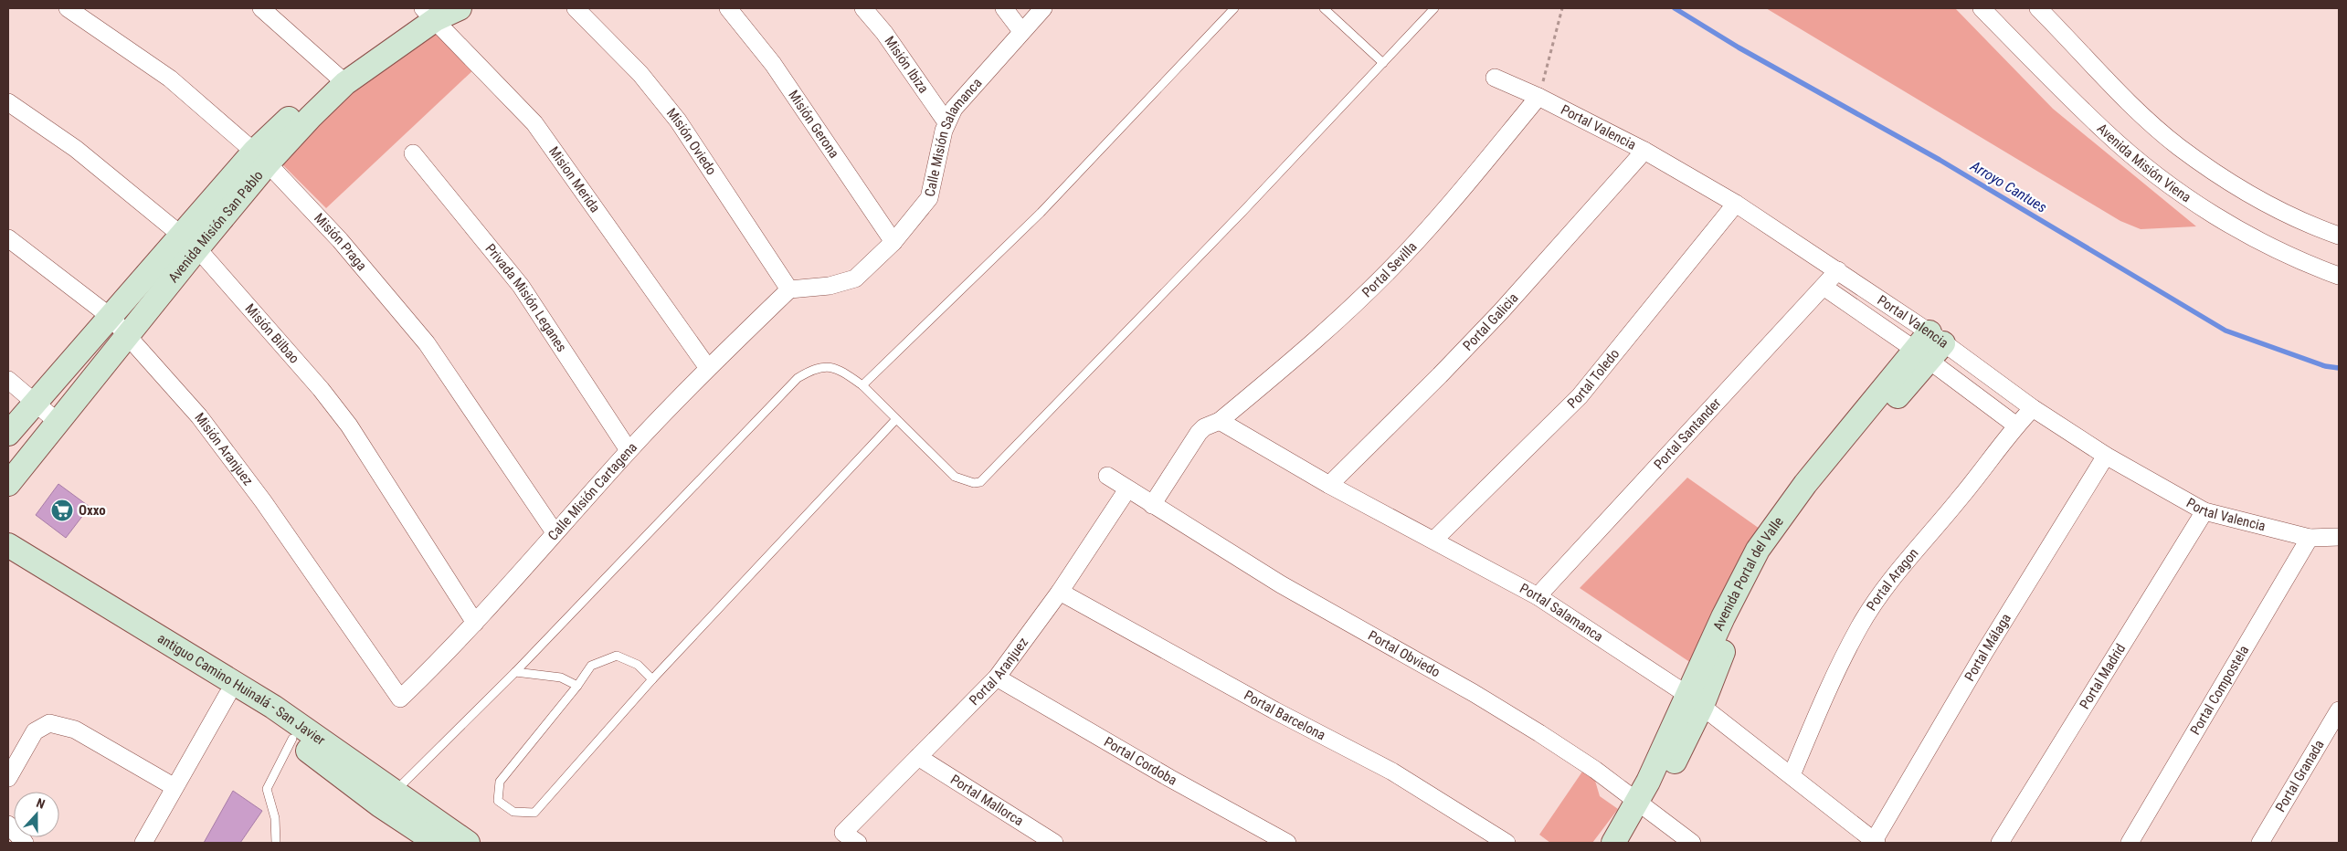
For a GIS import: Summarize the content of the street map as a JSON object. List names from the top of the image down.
{
  "streets": {
    "street": [
      "Misión Ibiza",
      "Misión Gerona",
      "Portal Valencia",
      "Calle Misión Salamanca",
      "Misión Oviedo",
      "Avenida Misión Viena",
      "Mision Merida",
      "Avenida Misión San Pablo",
      "Misión Praga",
      "Portal Sevilla",
      "Privada Misión Leganes",
      "Portal Galicia",
      "Misión Bilbao",
      "Portal Toledo",
      "Portal Santander",
      "Misión Aranjuez",
      "Calle Misión Cartagena",
      "Avenida Portal del Valle",
      "Portal Aragon",
      "Portal Salamanca",
      "Portal Málaga",
      "Portal Obviedo",
      "Portal Aranjuez",
      "Portal Madrid",
      "antiguo Camino Huinalá - San Javier",
      "Portal Compostela",
      "Portal Barcelona",
      "Portal Cordoba",
      "Portal Granada",
      "Portal Mallorca"
    ]
  },
  "crossings": [
    ["Misión Ibiza", "Calle Misión Salamanca"],
    ["Misión Gerona", "Calle Misión Salamanca"],
    ["Portal Valencia", "Portal Sevilla"],
    ["Portal Valencia", "Portal Galicia"],
    ["Portal Valencia", "Portal Toledo"],
    ["Portal Valencia", "Portal Santander"],
    ["Portal Valencia", "Avenida Portal del Valle"],
    ["Portal Valencia", "Portal Aragon"],
    ["Portal Valencia", "Portal Málaga"],
    ["Portal Valencia", "Portal Madrid"],
    ["Portal Valencia", "Portal Compostela"],
    ["Calle Misión Salamanca", "Misión Oviedo"],
    ["Calle Misión Salamanca", "Calle Misión Cartagena"],
    ["Misión Oviedo", "Calle Misión Cartagena"],
    ["Mision Merida", "Avenida Misión San Pablo"],
    ["Mision Merida", "Calle Misión Cartagena"],
    ["Avenida Misión San Pablo", "Misión Praga"],
    ["Avenida Misión San Pablo", "Misión Bilbao"],
    ["Avenida Misión San Pablo", "Misión Aranjuez"],
    ["Misión Praga", "Calle Misión Cartagena"],
    ["Portal Sevilla", "Portal Salamanca"],
    ["Portal Sevilla", "Portal Obviedo"],
    ["Privada Misión Leganes", "Calle Misión Cartagena"],
    ["Portal Galicia", "Portal Salamanca"],
    ["Misión Bilbao", "Calle Misión Cartagena"],
    ["Portal Toledo", "Portal Salamanca"],
    ["Portal Santander", "Portal Salamanca"],
    ["Misión Aranjuez", "Calle Misión Cartagena"],
    ["Avenida Portal del Valle", "Portal Salamanca"],
    ["Avenida Portal del Valle", "Portal Obviedo"],
    ["Portal Aragon", "Portal Salamanca"],
    ["Portal Salamanca", "Portal Málaga"],
    ["Portal Obviedo", "Portal Aranjuez"],
    ["Portal Aranjuez", "Portal Barcelona"],
    ["Portal Aranjuez", "Portal Cordoba"],
    ["Portal Aranjuez", "Portal Mallorca"]
  ],
  "water": ["Arroyo Cantues"],
  "places": {
    "supermarket": ["Oxxo"]
  },
  "north": "top"
}
